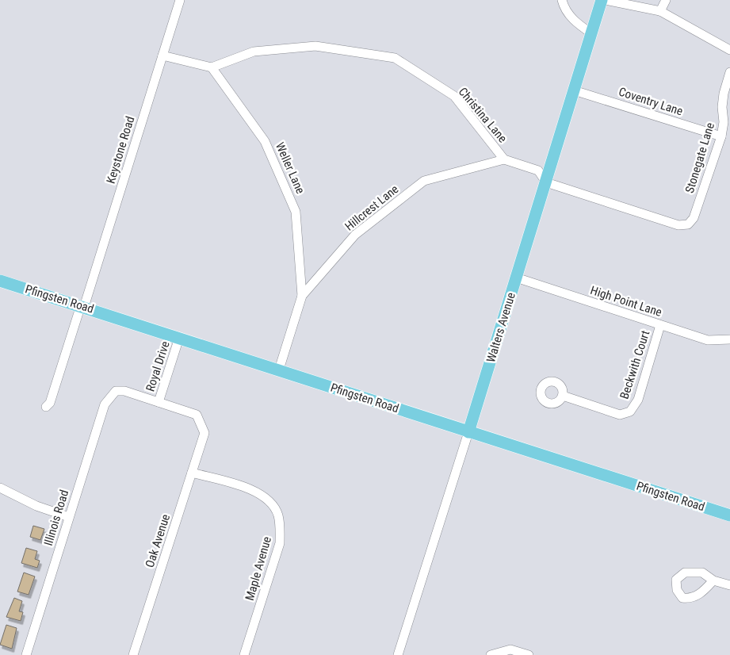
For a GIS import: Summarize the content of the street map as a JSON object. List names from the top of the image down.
{
  "streets": {
    "main road": ["Pfingsten Road", "Walters Avenue"],
    "street": [
      "Coventry Lane",
      "Christina Lane",
      "Keystone Road",
      "Stonegate Lane",
      "Weller Lane",
      "Hillcrest Lane",
      "High Point Lane",
      "Beckwith Court",
      "Royal Drive",
      "Illinois Road",
      "Oak Avenue",
      "Maple Avenue"
    ]
  },
  "crossings": [
    ["Coventry Lane", "Stonegate Lane"],
    ["Coventry Lane", "Walters Avenue"],
    ["Christina Lane", "Stonegate Lane"],
    ["Christina Lane", "Weller Lane"],
    ["Christina Lane", "Hillcrest Lane"],
    ["Christina Lane", "Walters Avenue"],
    ["Keystone Road", "Pfingsten Road"],
    ["Weller Lane", "Hillcrest Lane"],
    ["Hillcrest Lane", "Pfingsten Road"],
    ["Pfingsten Road", "Walters Avenue"],
    ["Pfingsten Road", "Royal Drive"],
    ["High Point Lane", "Walters Avenue"],
    ["High Point Lane", "Beckwith Court"],
    ["Royal Drive", "Illinois Road"],
    ["Royal Drive", "Oak Avenue"],
    ["Oak Avenue", "Maple Avenue"]
  ]
}
